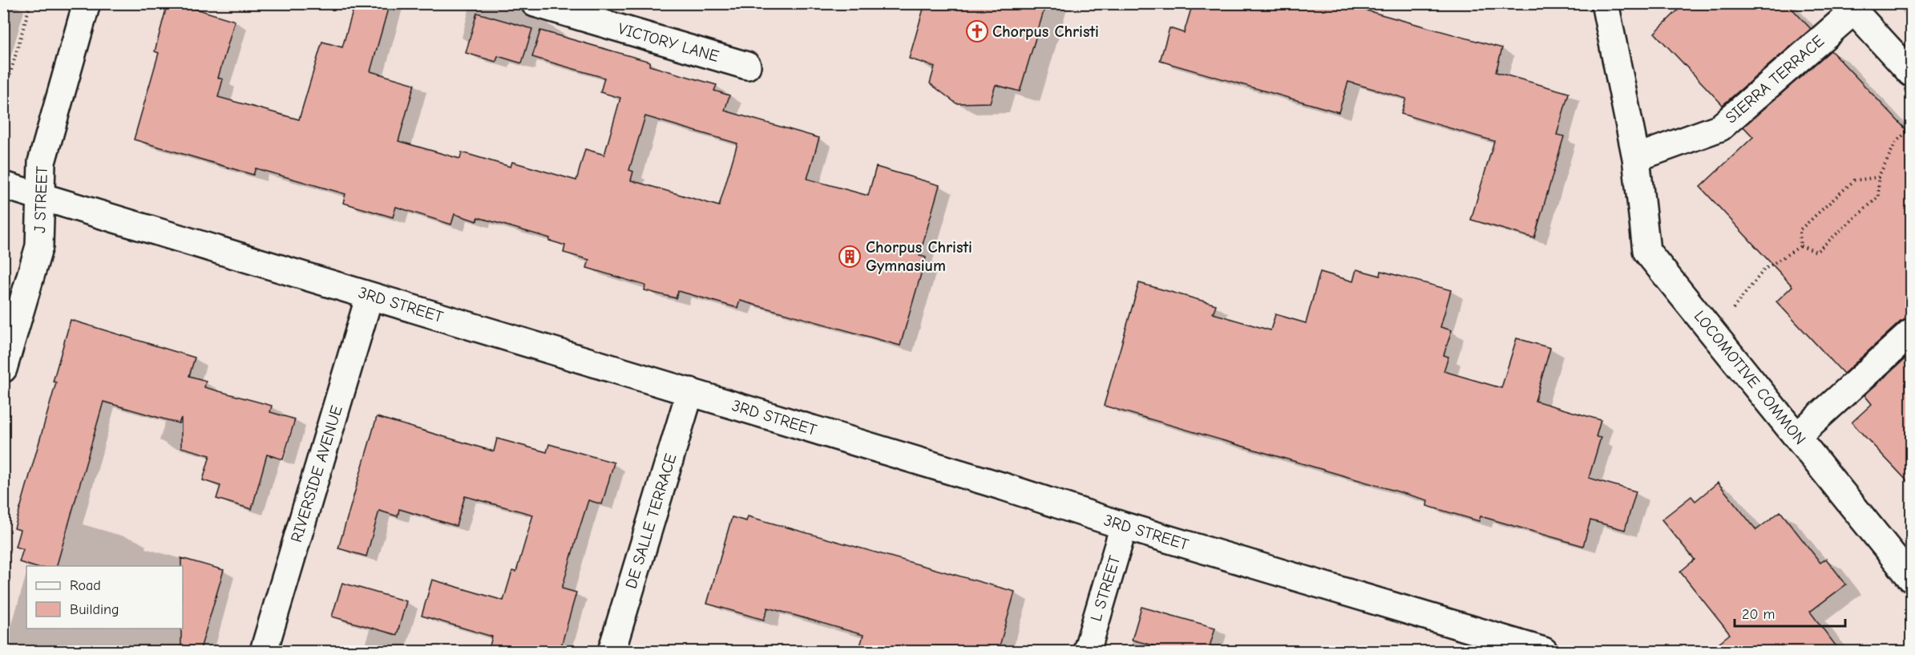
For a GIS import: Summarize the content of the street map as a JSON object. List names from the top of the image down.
{
  "streets": {
    "street": [
      "VICTORY LANE",
      "SIERRA TERRACE",
      "J STREET",
      "3RD STREET",
      "LOCOMOTIVE COMMON",
      "RIVERSIDE AVENUE",
      "DE SALLE TERRACE",
      "L STREET"
    ]
  },
  "crossings": [
    ["SIERRA TERRACE", "LOCOMOTIVE COMMON"],
    ["J STREET", "3RD STREET"],
    ["3RD STREET", "RIVERSIDE AVENUE"],
    ["3RD STREET", "DE SALLE TERRACE"],
    ["3RD STREET", "L STREET"]
  ],
  "places": {
    "church": ["Chorpus Christi"],
    "building": ["Chorpus Christi Gymnasium"]
  },
  "legend": ["Road", "Building"],
  "scale_bar": "20 m"
}
